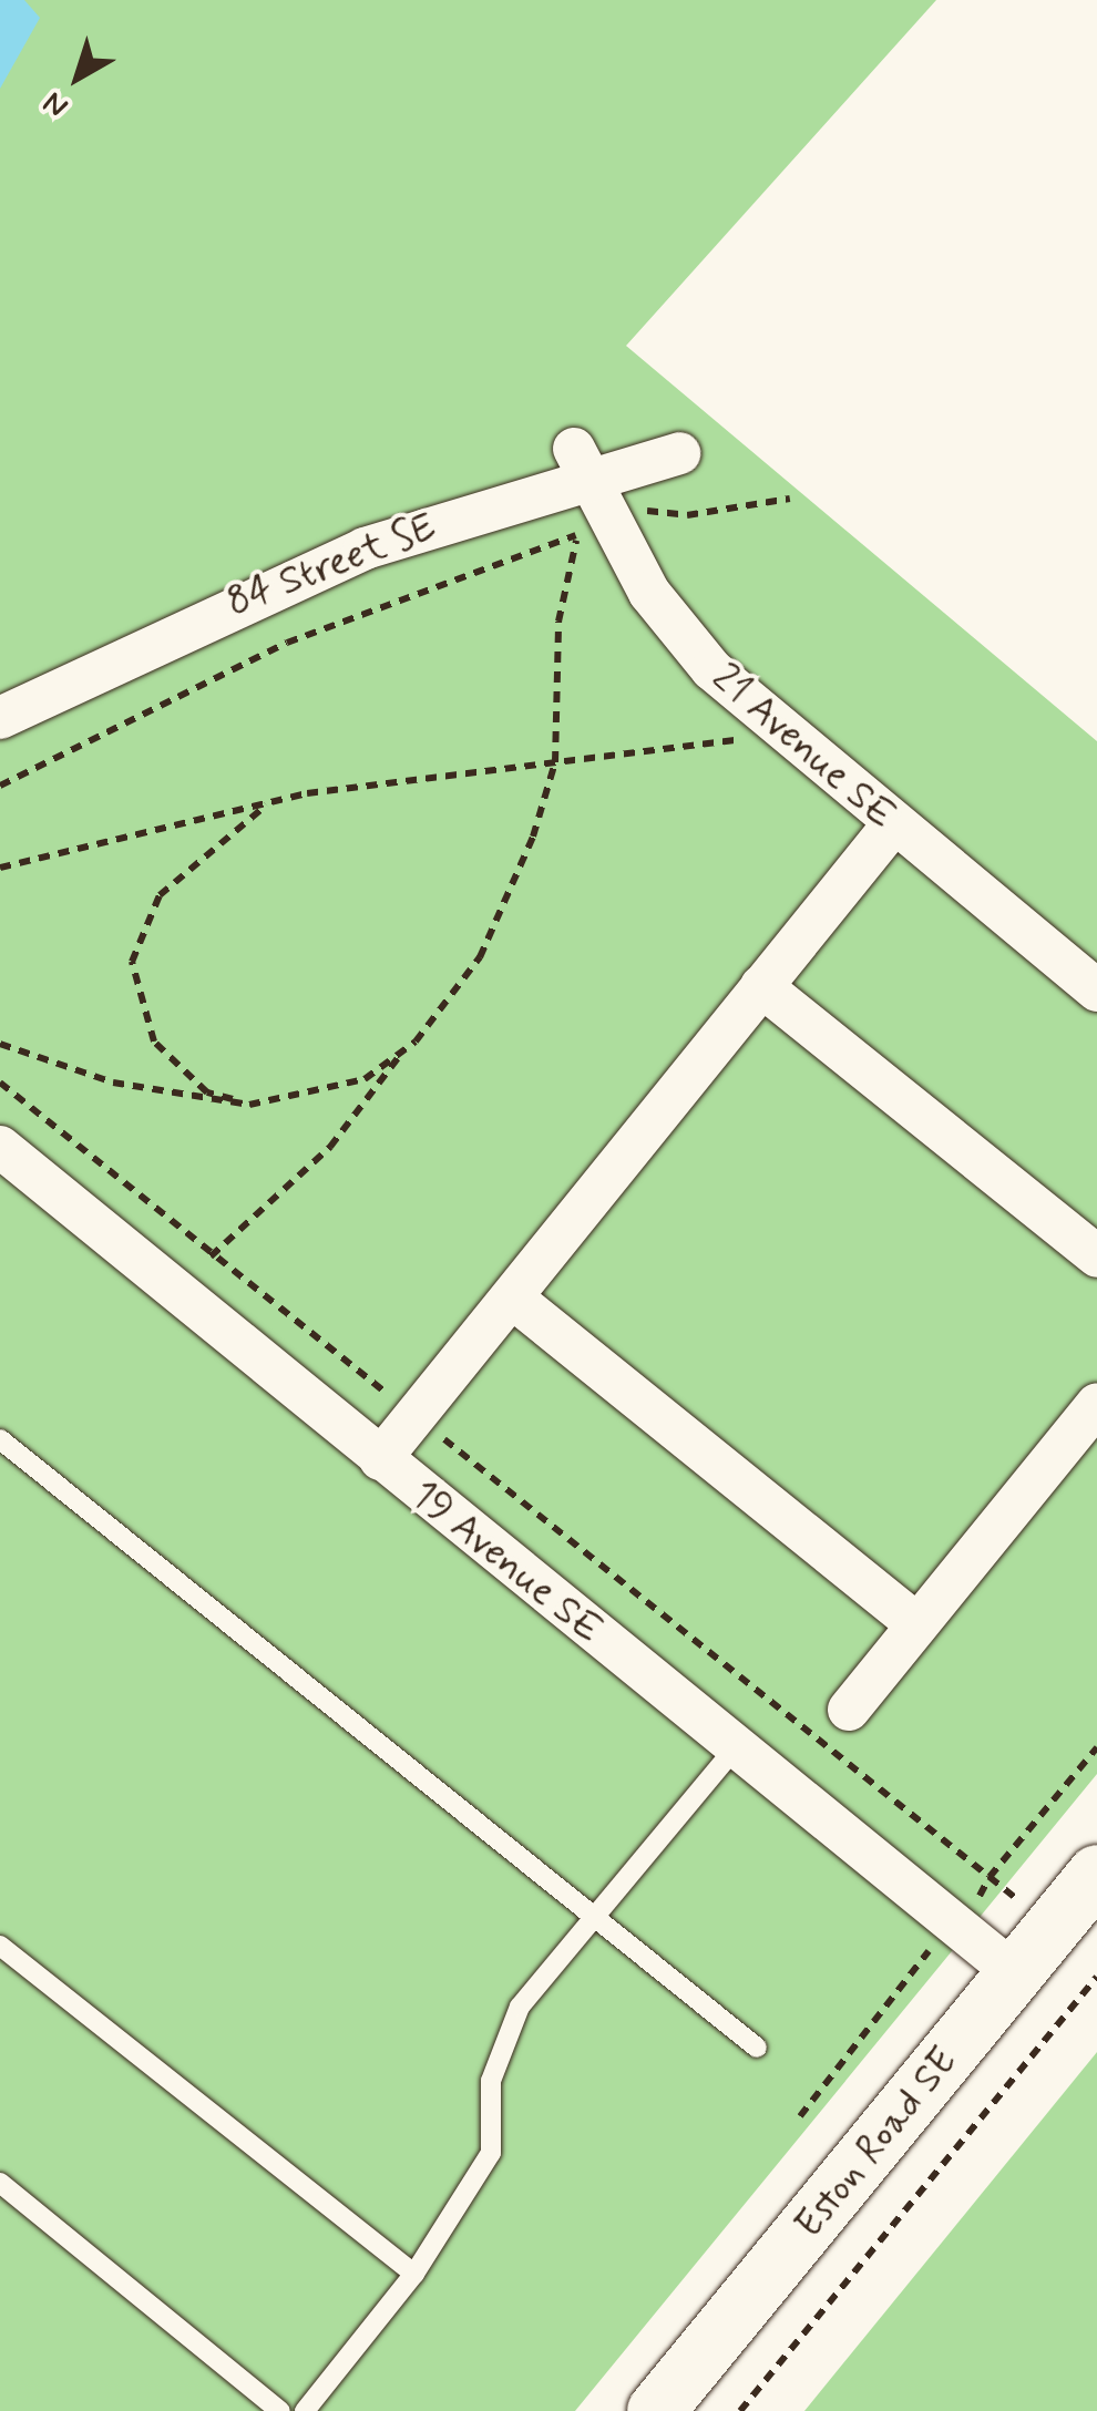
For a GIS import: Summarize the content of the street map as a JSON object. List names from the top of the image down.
{
  "streets": {
    "street": [
      "84 Street SE",
      "21 Avenue SE",
      "19 Avenue SE",
      "Eston Road SE"
    ]
  },
  "crossings": [
    ["84 Street SE", "21 Avenue SE"],
    ["19 Avenue SE", "Eston Road SE"]
  ],
  "north": "bottom left"
}
